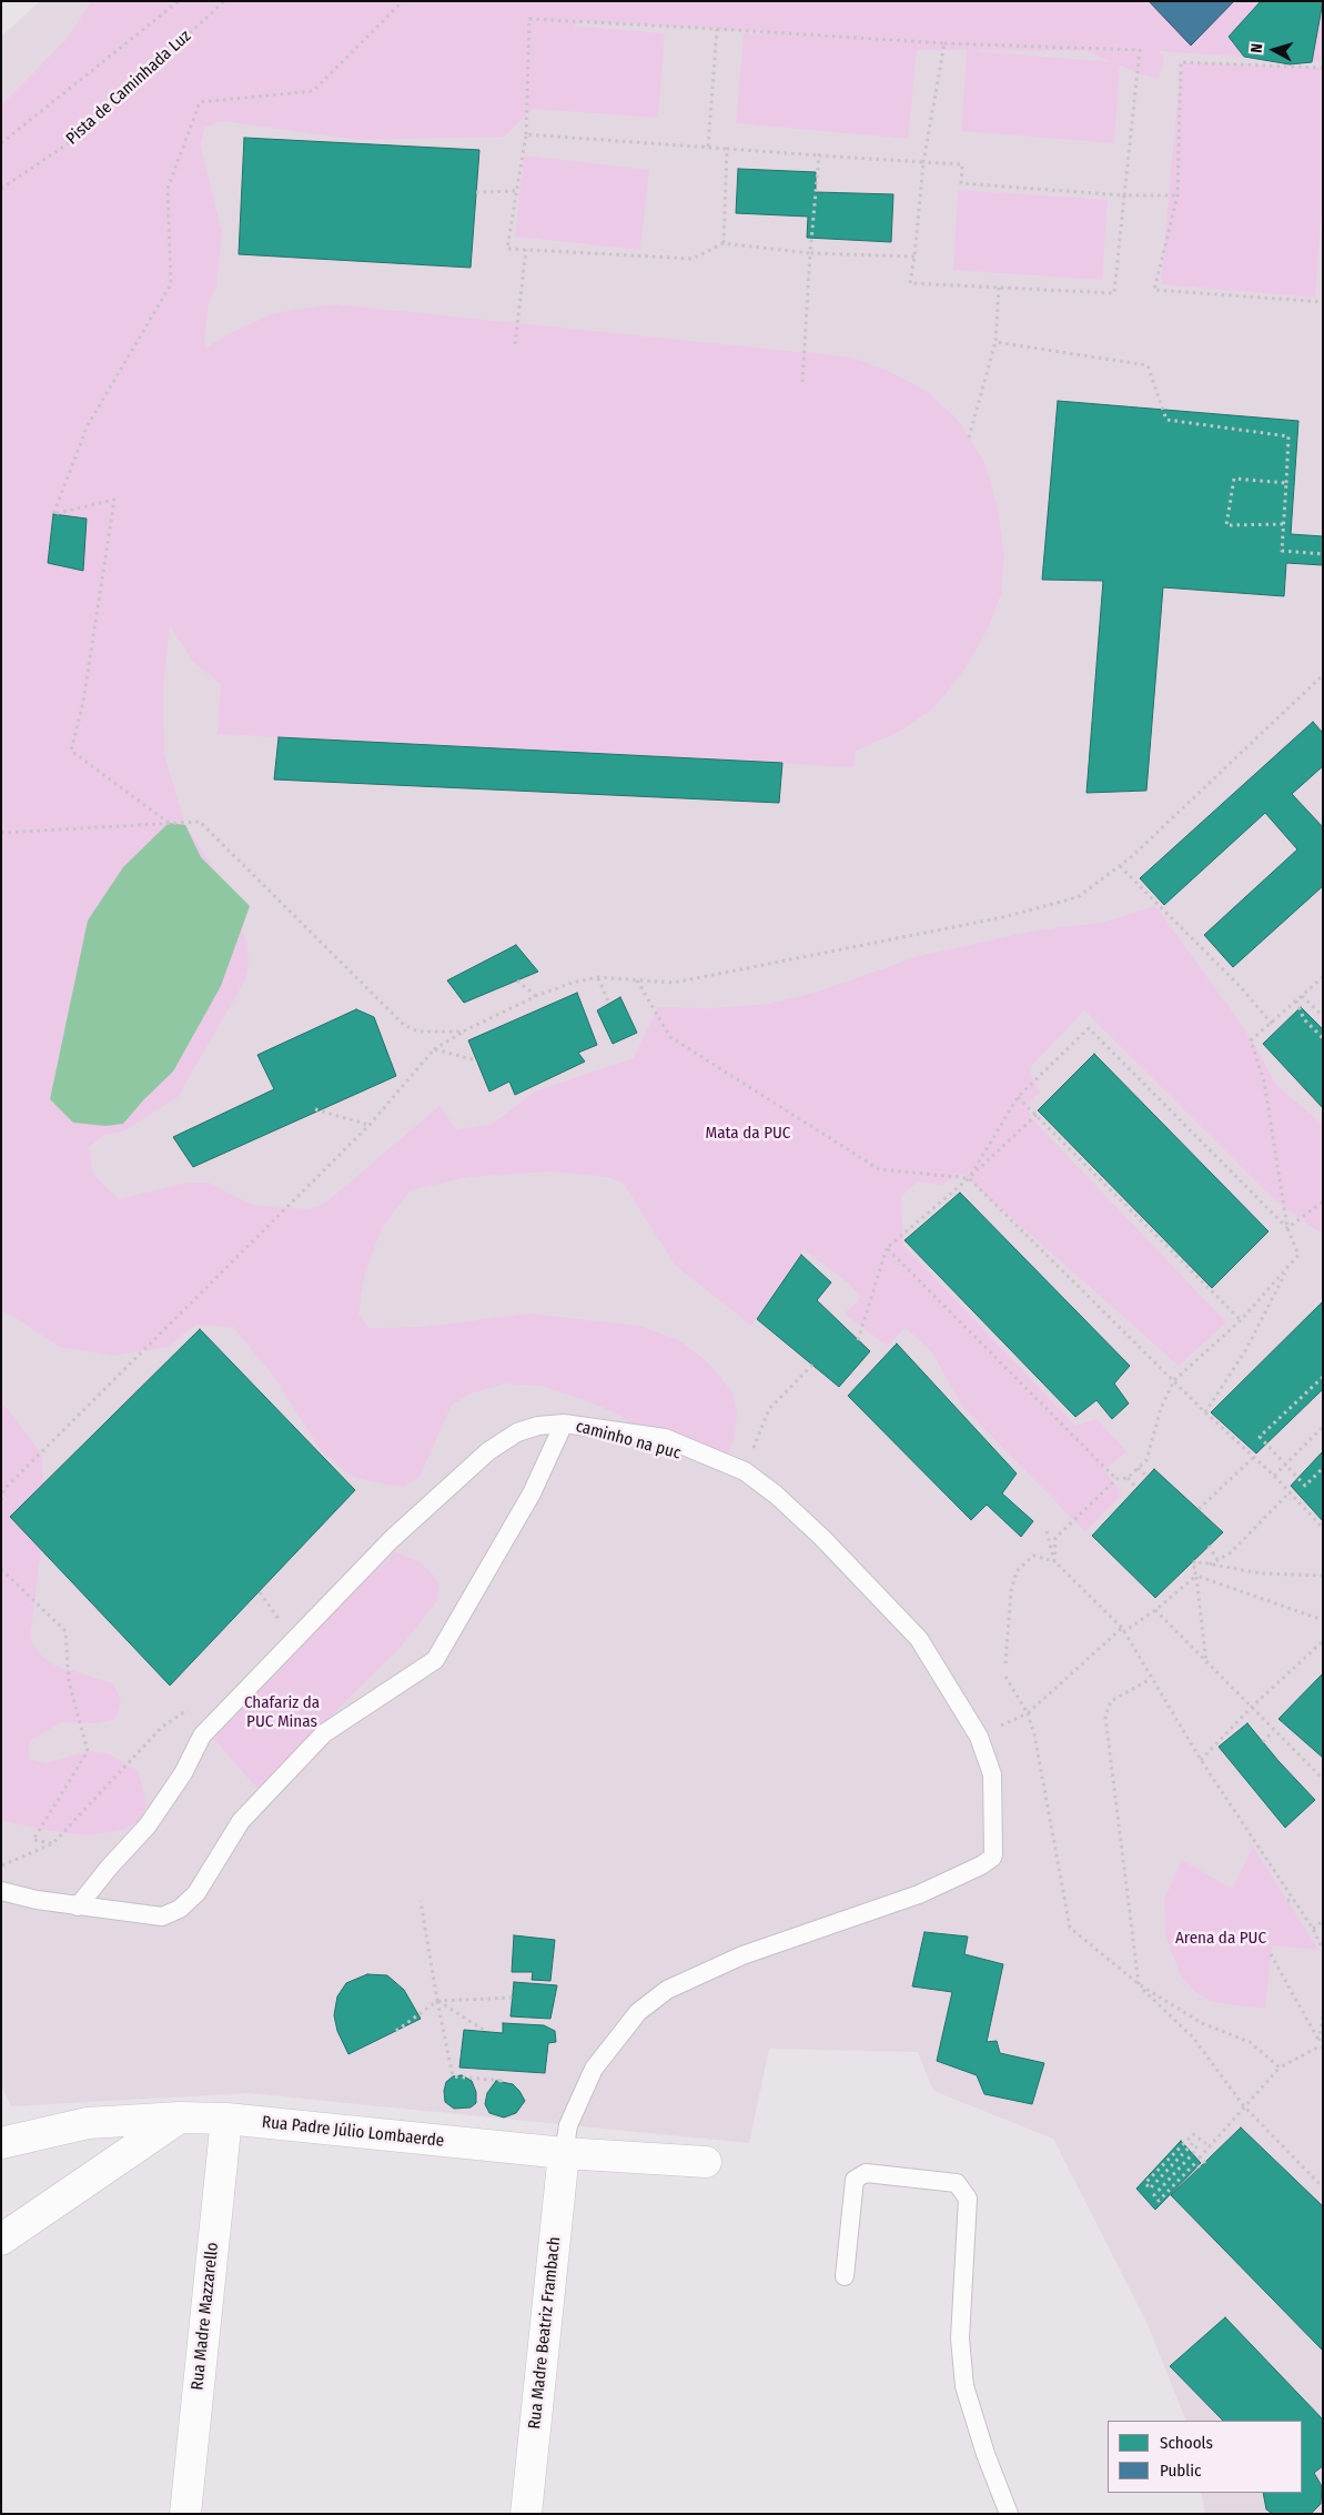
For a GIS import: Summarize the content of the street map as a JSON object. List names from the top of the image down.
{
  "streets": {
    "street": ["Rua Padre Júlio Lombaerde", "Rua Madre Mazzarello", "Rua Madre Beatriz Frambach"],
    "path": ["Pista de Caminhada Luz"]
  },
  "crossings": [
    ["Rua Padre Júlio Lombaerde", "Rua Madre Mazzarello"],
    ["Rua Padre Júlio Lombaerde", "Rua Madre Beatriz Frambach"]
  ],
  "parks": ["Mata da PUC", "Chafariz da PUC Minas", "Arena da PUC"],
  "legend": ["Schools", "Public"],
  "north": "left"
}
